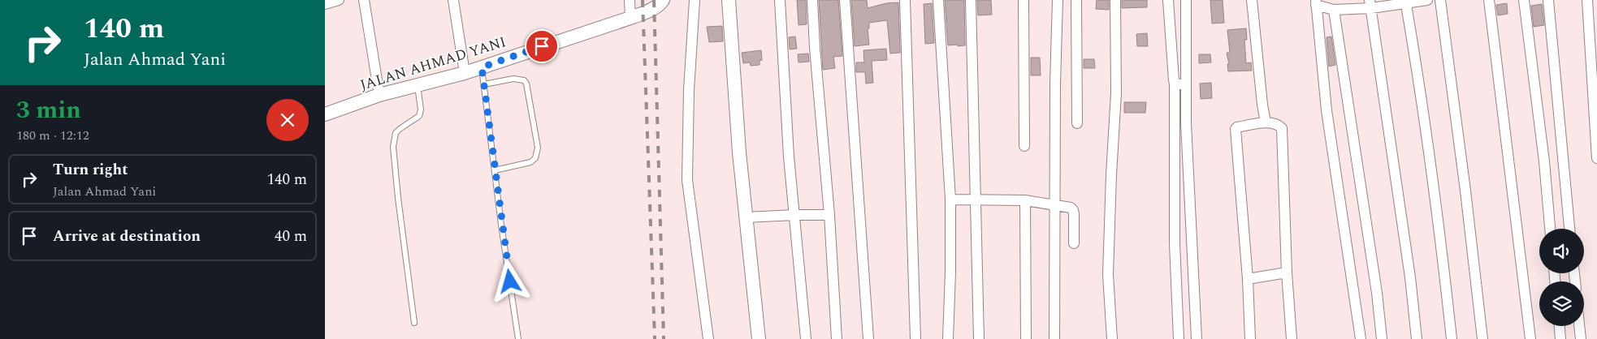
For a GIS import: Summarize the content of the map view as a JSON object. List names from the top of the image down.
{
  "streets": {
    "street": ["JALAN AHMAD YANI"]
  },
  "page": {
    "turn": ["140 m", "Jalan Ahmad Yani"],
    "heading": ["3 min", "180 m · 12:12"],
    "list": [
      {
        "name": "Turn right",
        "note": "Jalan Ahmad Yani",
        "value": "140 m"
      },
      {
        "name": "Arrive at destination",
        "value": "40 m"
      }
    ]
  }
}
